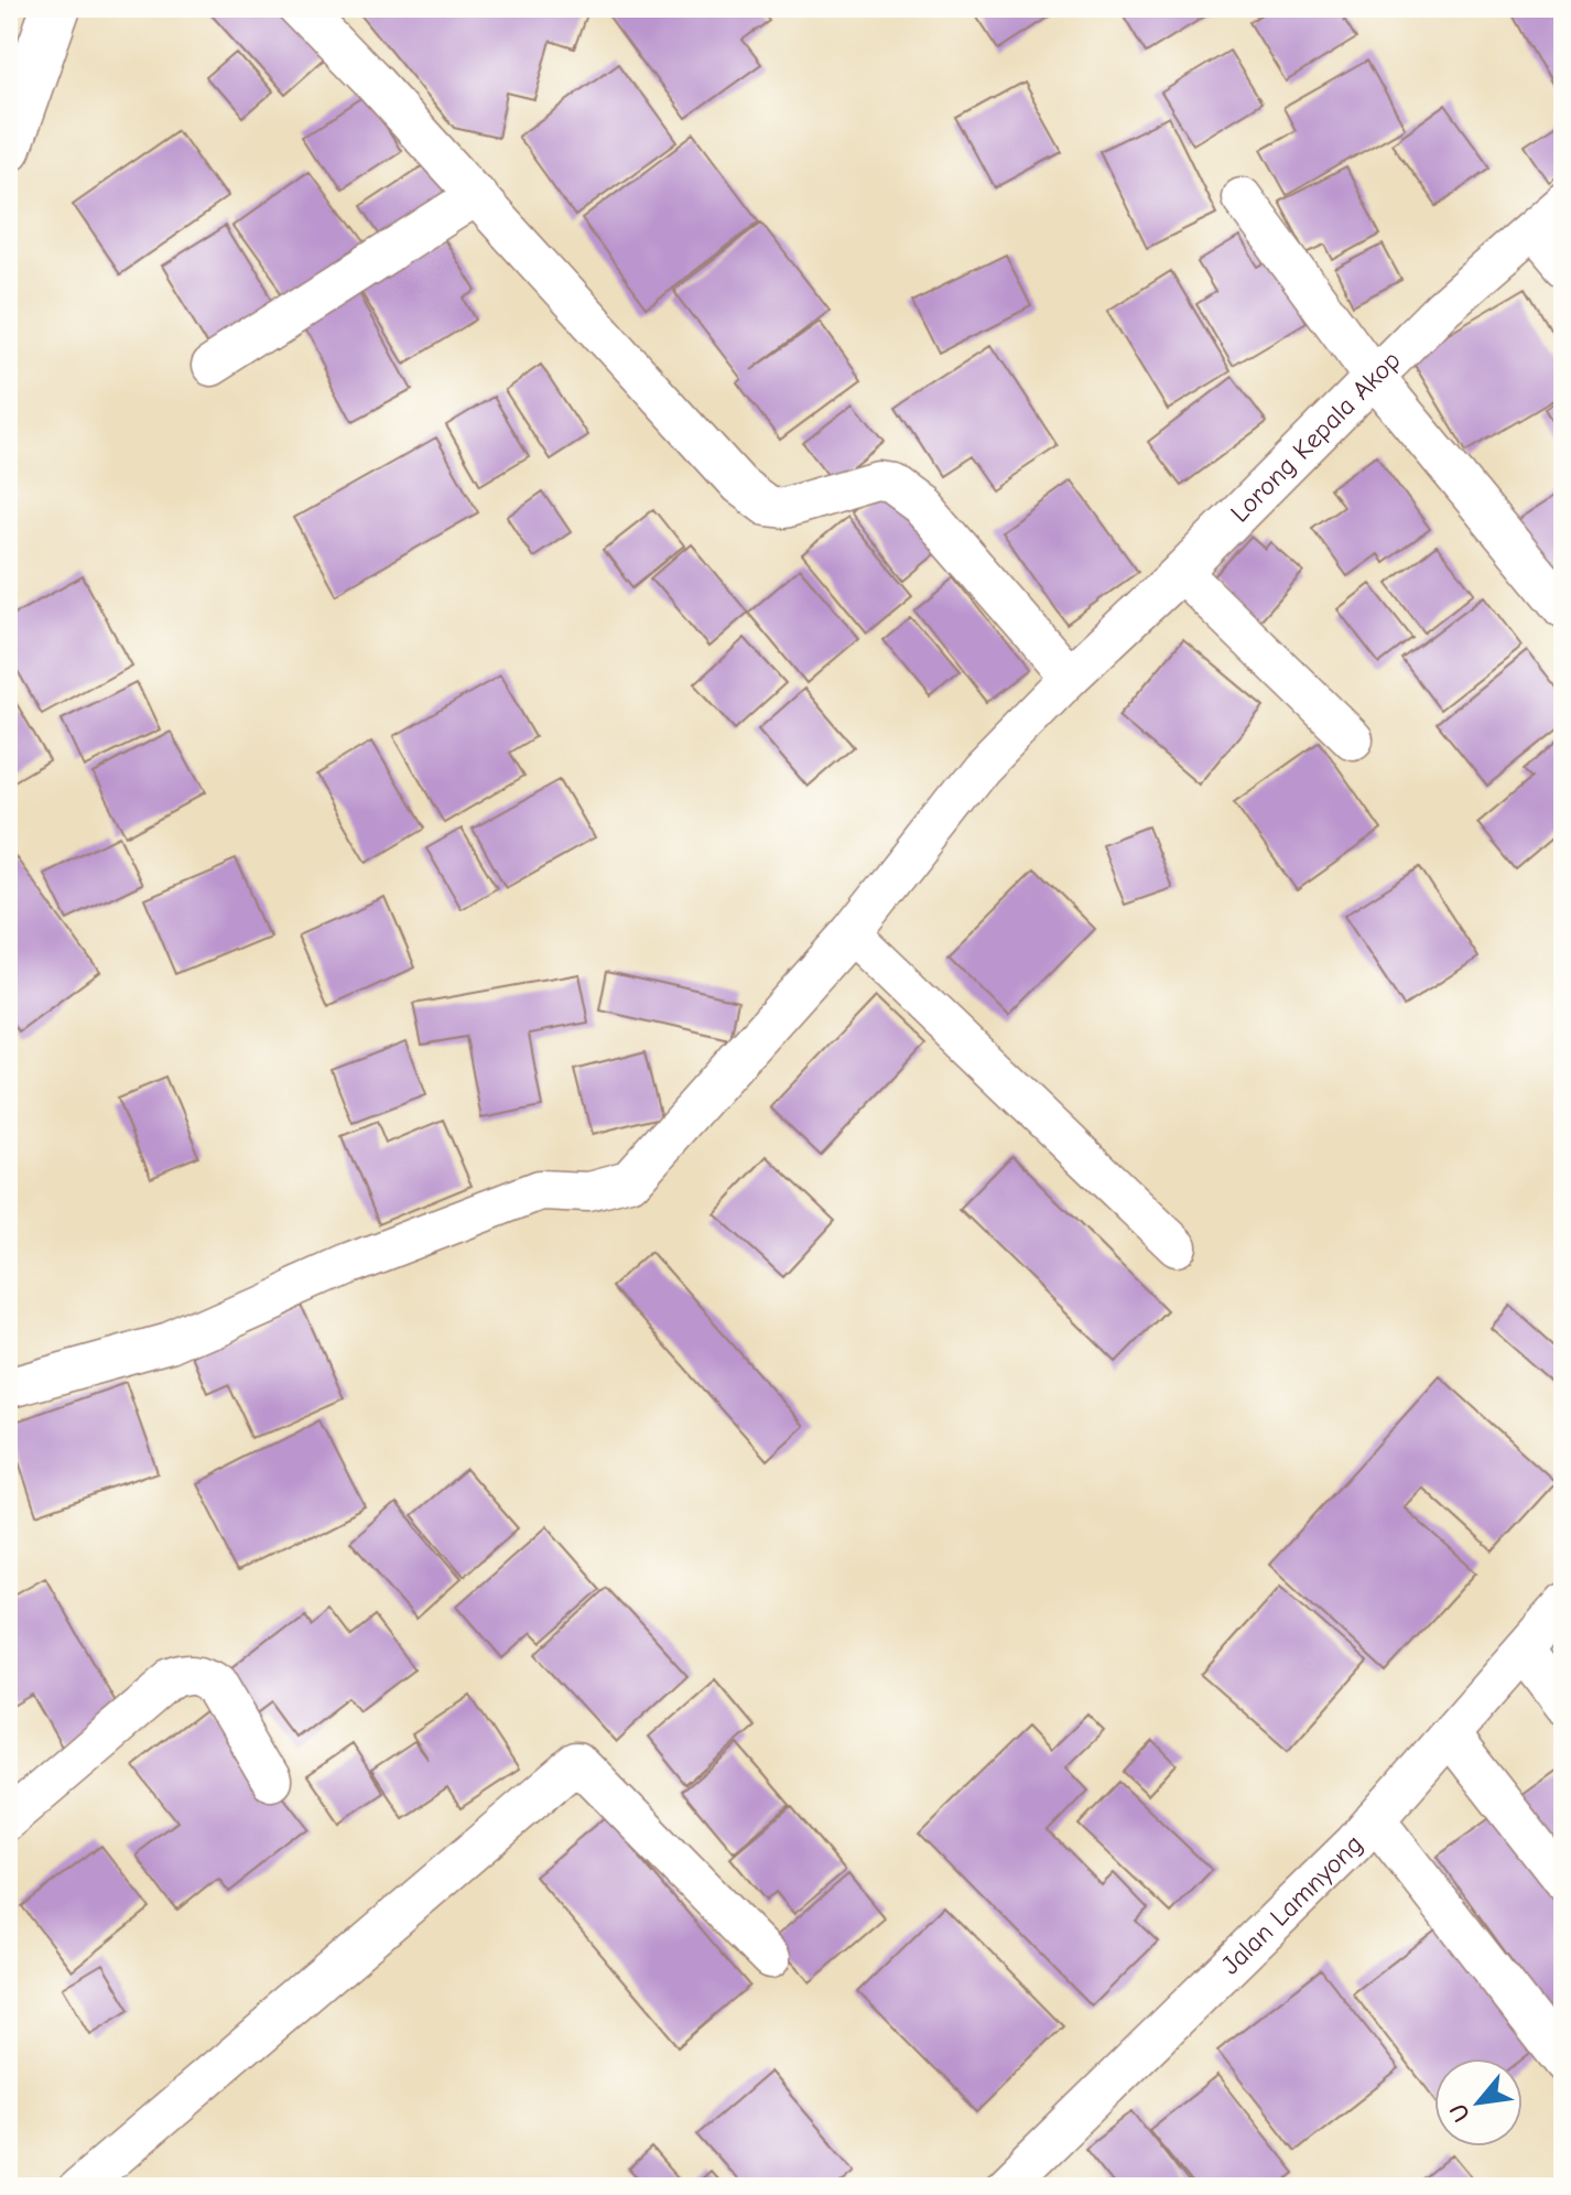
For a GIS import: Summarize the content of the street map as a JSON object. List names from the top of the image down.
{
  "streets": {
    "street": ["Lorong Kepala Akop", "Jalan Lamnyong"]
  },
  "north": "bottom left"
}
